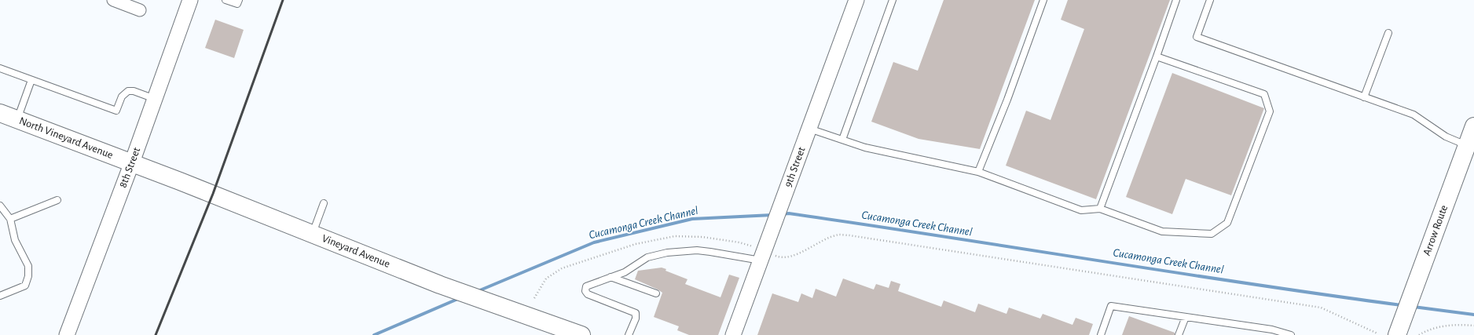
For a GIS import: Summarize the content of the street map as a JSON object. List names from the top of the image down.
{
  "streets": {
    "main road": ["North Vineyard Avenue", "Arrow Route", "Vineyard Avenue"],
    "street": ["9th Street", "8th Street"]
  },
  "crossings": [
    ["North Vineyard Avenue", "8th Street"],
    ["North Vineyard Avenue", "Vineyard Avenue"],
    ["8th Street", "Vineyard Avenue"]
  ],
  "water": ["Cucamonga Creek Channel"]
}
